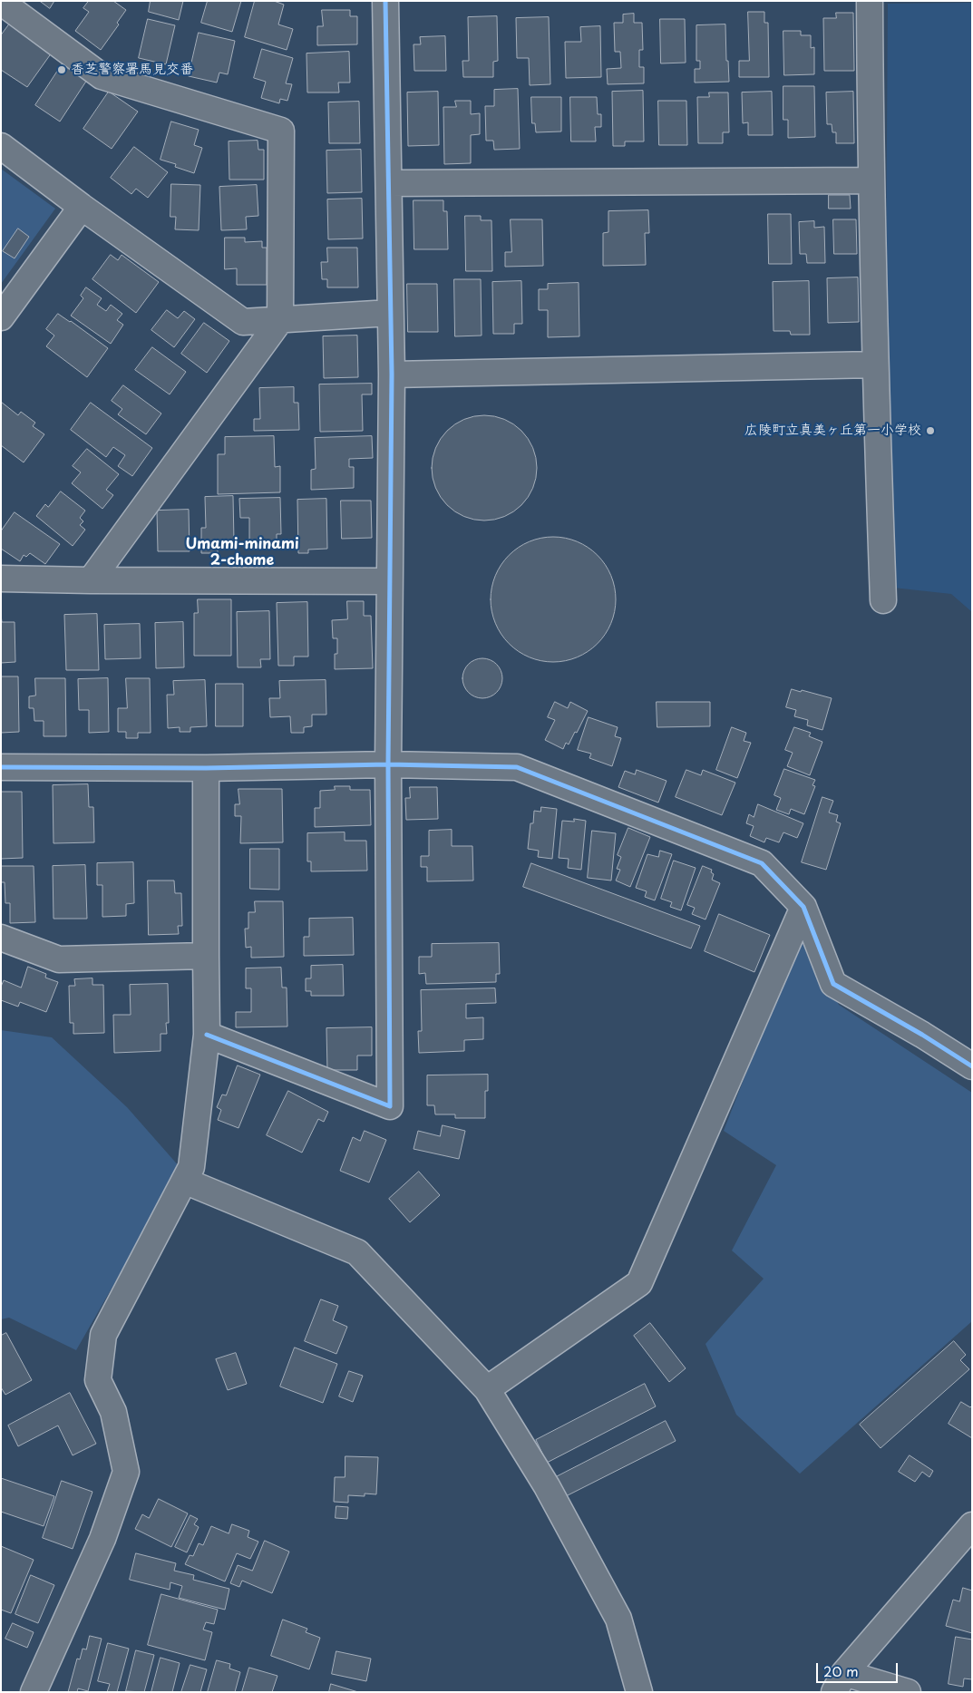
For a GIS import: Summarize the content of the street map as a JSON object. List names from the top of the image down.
{
  "districts": ["Umami-minami 2-chome"],
  "places": ["香芝警察署馬見交番", "広陵町立真美ヶ丘第一小学校"],
  "scale_bar": "20 m"
}
